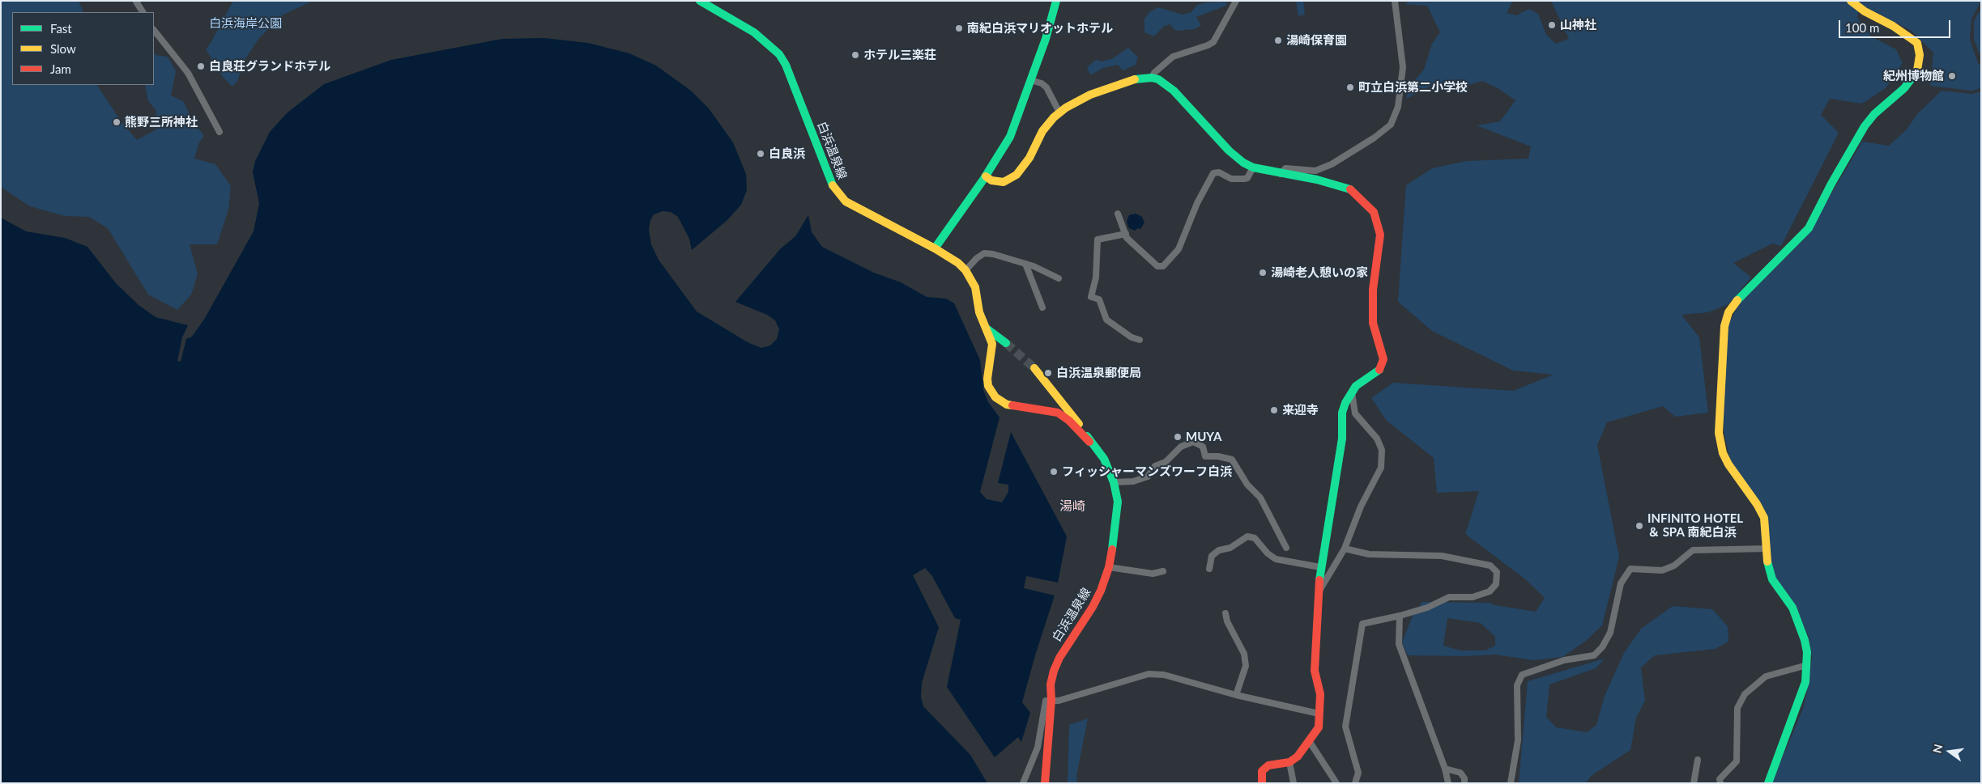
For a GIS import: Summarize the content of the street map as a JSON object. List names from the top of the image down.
{
  "streets": {
    "street": ["白浜温泉線"]
  },
  "districts": ["湯崎"],
  "parks": ["白浜海岸公園"],
  "places": [
    "山神社",
    "南紀白浜マリオットホテル",
    "湯崎保育園",
    "ホテル三楽荘",
    "白良荘グランドホテル",
    "紀州博物館",
    "町立白浜第二小学校",
    "熊野三所神社",
    "白良浜",
    "湯崎老人憩いの家",
    "白浜温泉郵便局",
    "来迎寺",
    "MUYA",
    "フィッシャーマンズワーフ白浜",
    "INFINITO HOTEL ＆ SPA 南紀白浜"
  ],
  "legend": ["Fast", "Slow", "Jam"],
  "scale_bar": "100 m",
  "north": "left"
}
